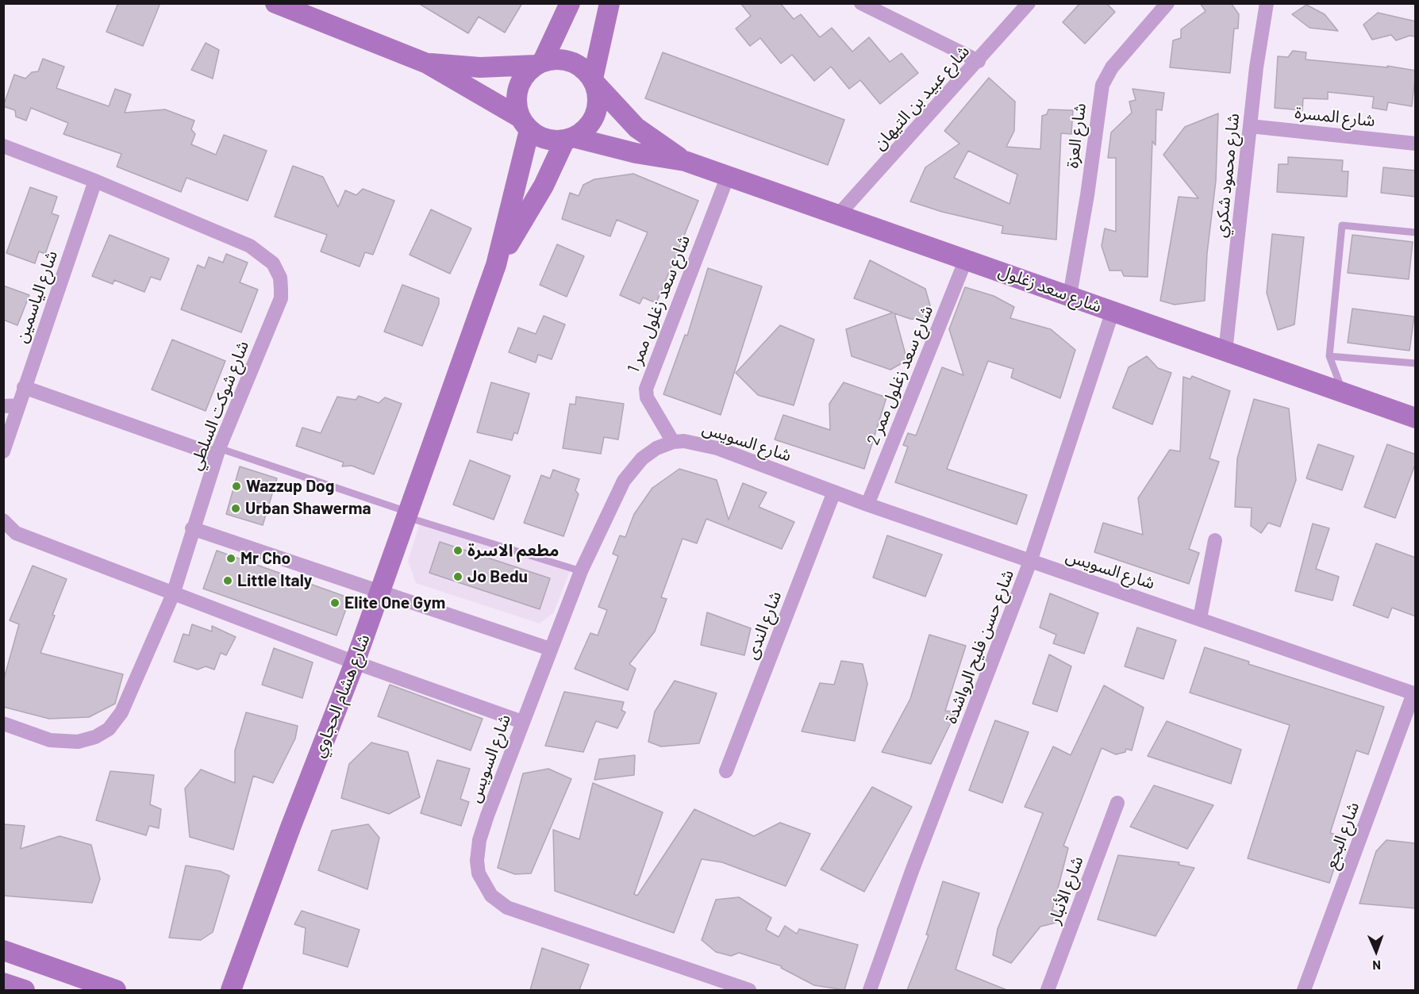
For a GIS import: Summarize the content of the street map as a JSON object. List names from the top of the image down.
{
  "streets": {
    "street": [
      "شارع عبيد بن التيهان",
      "شارع المسرة",
      "شارع العزة",
      "شارع محمود شكري",
      "شارع سعد زغلول",
      "شارع الياسمين",
      "شارع سعد زغلول ممر 1",
      "شارع سعد زغلول ممر 2",
      "شارع شوكت السلطي",
      "شارع السويس",
      "شارع الندى",
      "شارع حسن فليح الرواشدة",
      "شارع هشام الحجاوي",
      "شارع البجع",
      "شارع الأنبار"
    ]
  },
  "crossings": [
    ["شارع عبيد بن التيهان", "شارع سعد زغلول"],
    ["شارع المسرة", "شارع محمود شكري"],
    ["شارع العزة", "شارع سعد زغلول"],
    ["شارع محمود شكري", "شارع سعد زغلول"],
    ["شارع سعد زغلول", "شارع سعد زغلول ممر 1"],
    ["شارع سعد زغلول", "شارع سعد زغلول ممر 2"],
    ["شارع سعد زغلول", "شارع حسن فليح الرواشدة"],
    ["شارع سعد زغلول", "شارع هشام الحجاوي"],
    ["شارع الياسمين", "شارع شوكت السلطي"],
    ["شارع سعد زغلول ممر 1", "شارع السويس"],
    ["شارع سعد زغلول ممر 2", "شارع السويس"],
    ["شارع السويس", "شارع الندى"],
    ["شارع السويس", "شارع حسن فليح الرواشدة"],
    ["شارع السويس", "شارع البجع"]
  ],
  "places": [
    "Wazzup Dog",
    "Urban Shawerma",
    "مطعم الاسرة",
    "Mr Cho",
    "Jo Bedu",
    "Little Italy",
    "Elite One Gym"
  ],
  "north": "bottom"
}
